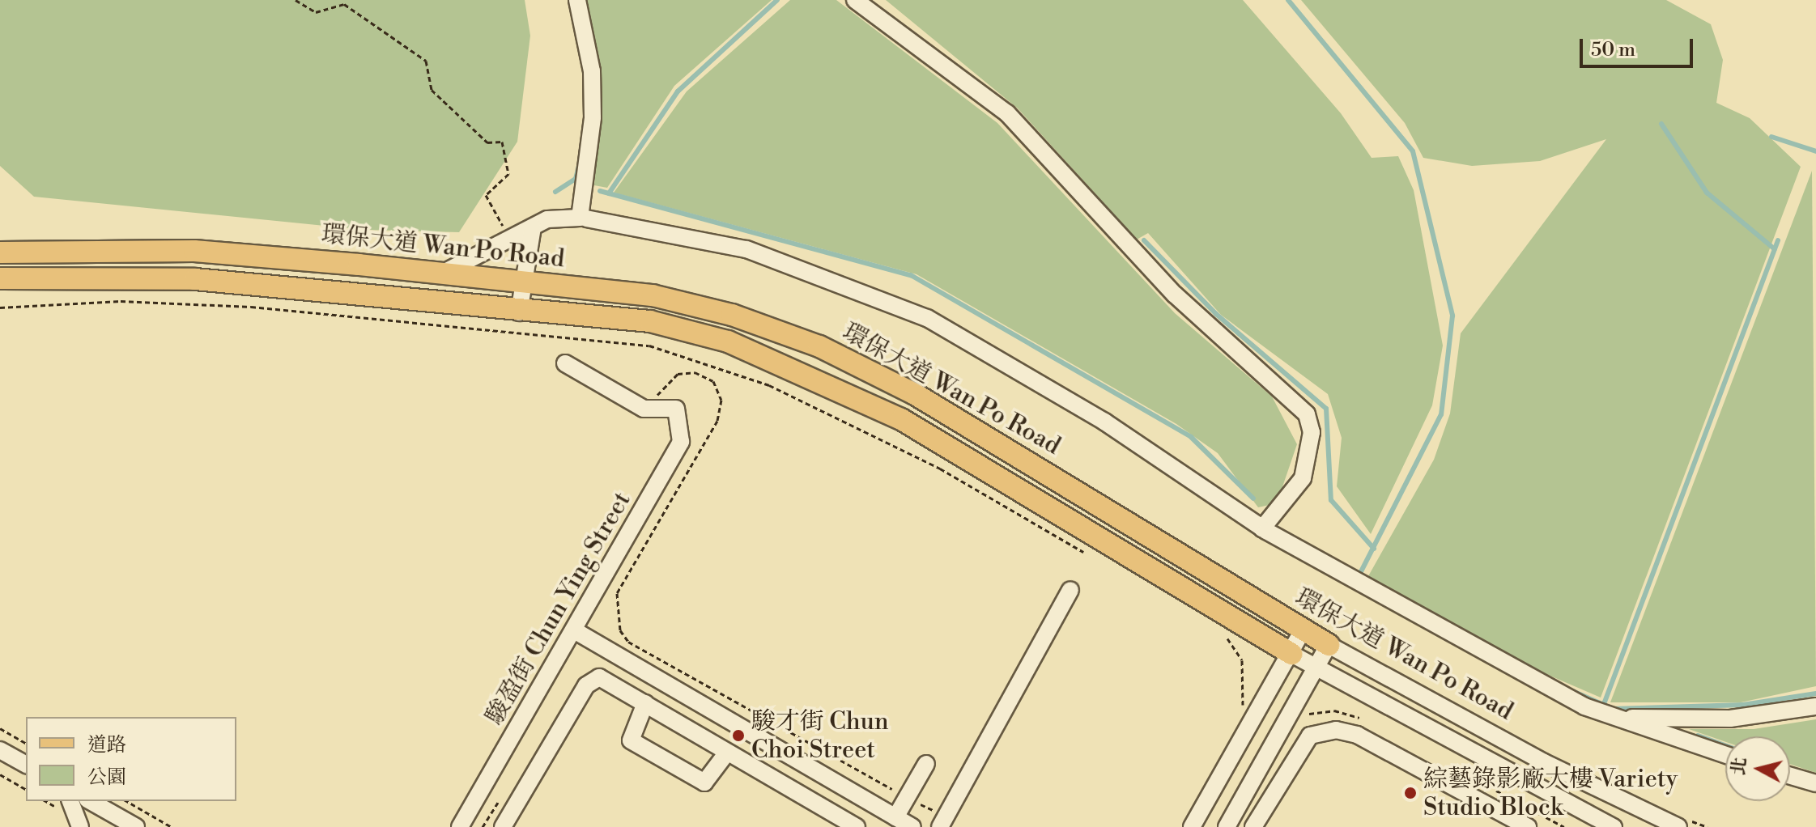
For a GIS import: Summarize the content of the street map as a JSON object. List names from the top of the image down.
{
  "streets": {
    "main road": ["環保大道 Wan Po Road"],
    "street": ["駿盈街 Chun Ying Street"]
  },
  "places": ["駿才街 Chun Choi Street", "綜藝錄影廠大樓 Variety Studio Block"],
  "legend": ["道路", "公園"],
  "scale_bar": "50 m",
  "north": "left"
}
